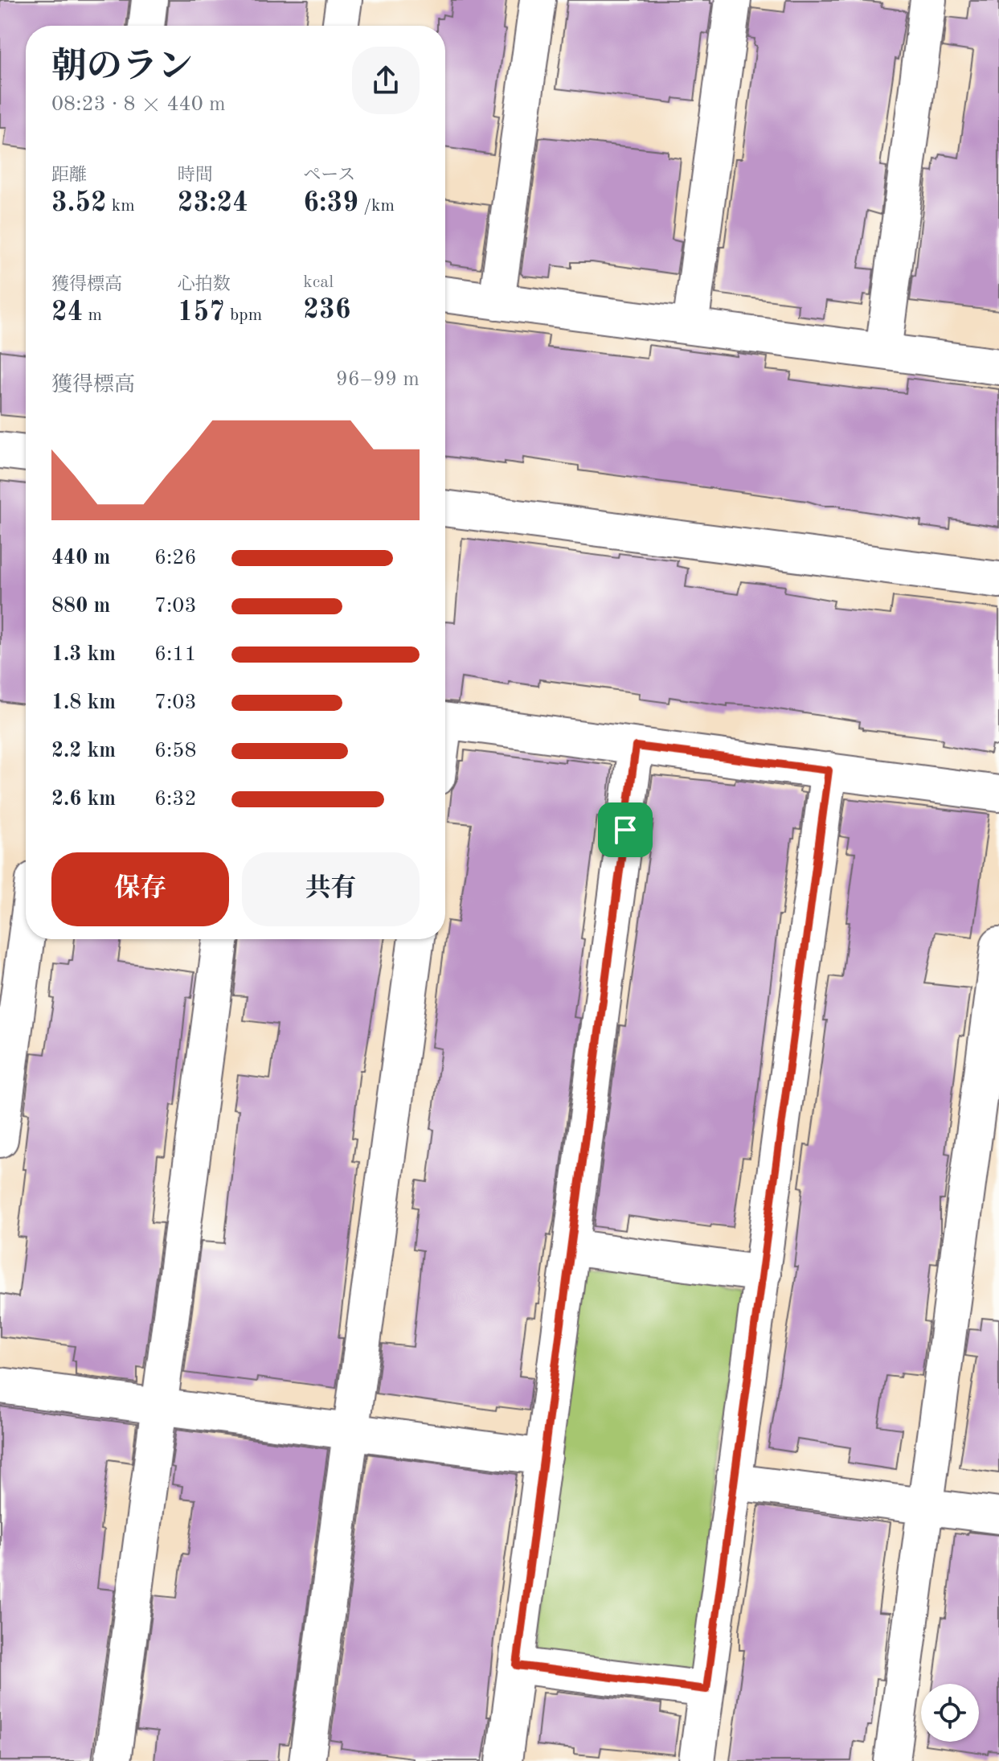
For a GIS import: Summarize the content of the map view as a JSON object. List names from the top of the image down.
{
  "page": {
    "heading": ["朝のラン", "08:23 · 8 × 440 m"],
    "stats": [
      ["距離", "3.52 km"],
      ["時間", "23:24"],
      ["ペース", "6:39 /km"],
      ["獲得標高", "24 m"],
      ["心拍数", "157 bpm"],
      ["kcal", "236"]
    ],
    "chart": ["獲得標高", "96–99 m"],
    "list": [
      {
        "name": "440 m",
        "note": "6:26"
      },
      {
        "name": "880 m",
        "note": "7:03"
      },
      {
        "name": "1.3 km",
        "note": "6:11"
      },
      {
        "name": "1.8 km",
        "note": "7:03"
      },
      {
        "name": "2.2 km",
        "note": "6:58"
      },
      {
        "name": "2.6 km",
        "note": "6:32"
      }
    ],
    "buttons": ["保存", "共有"]
  }
}
